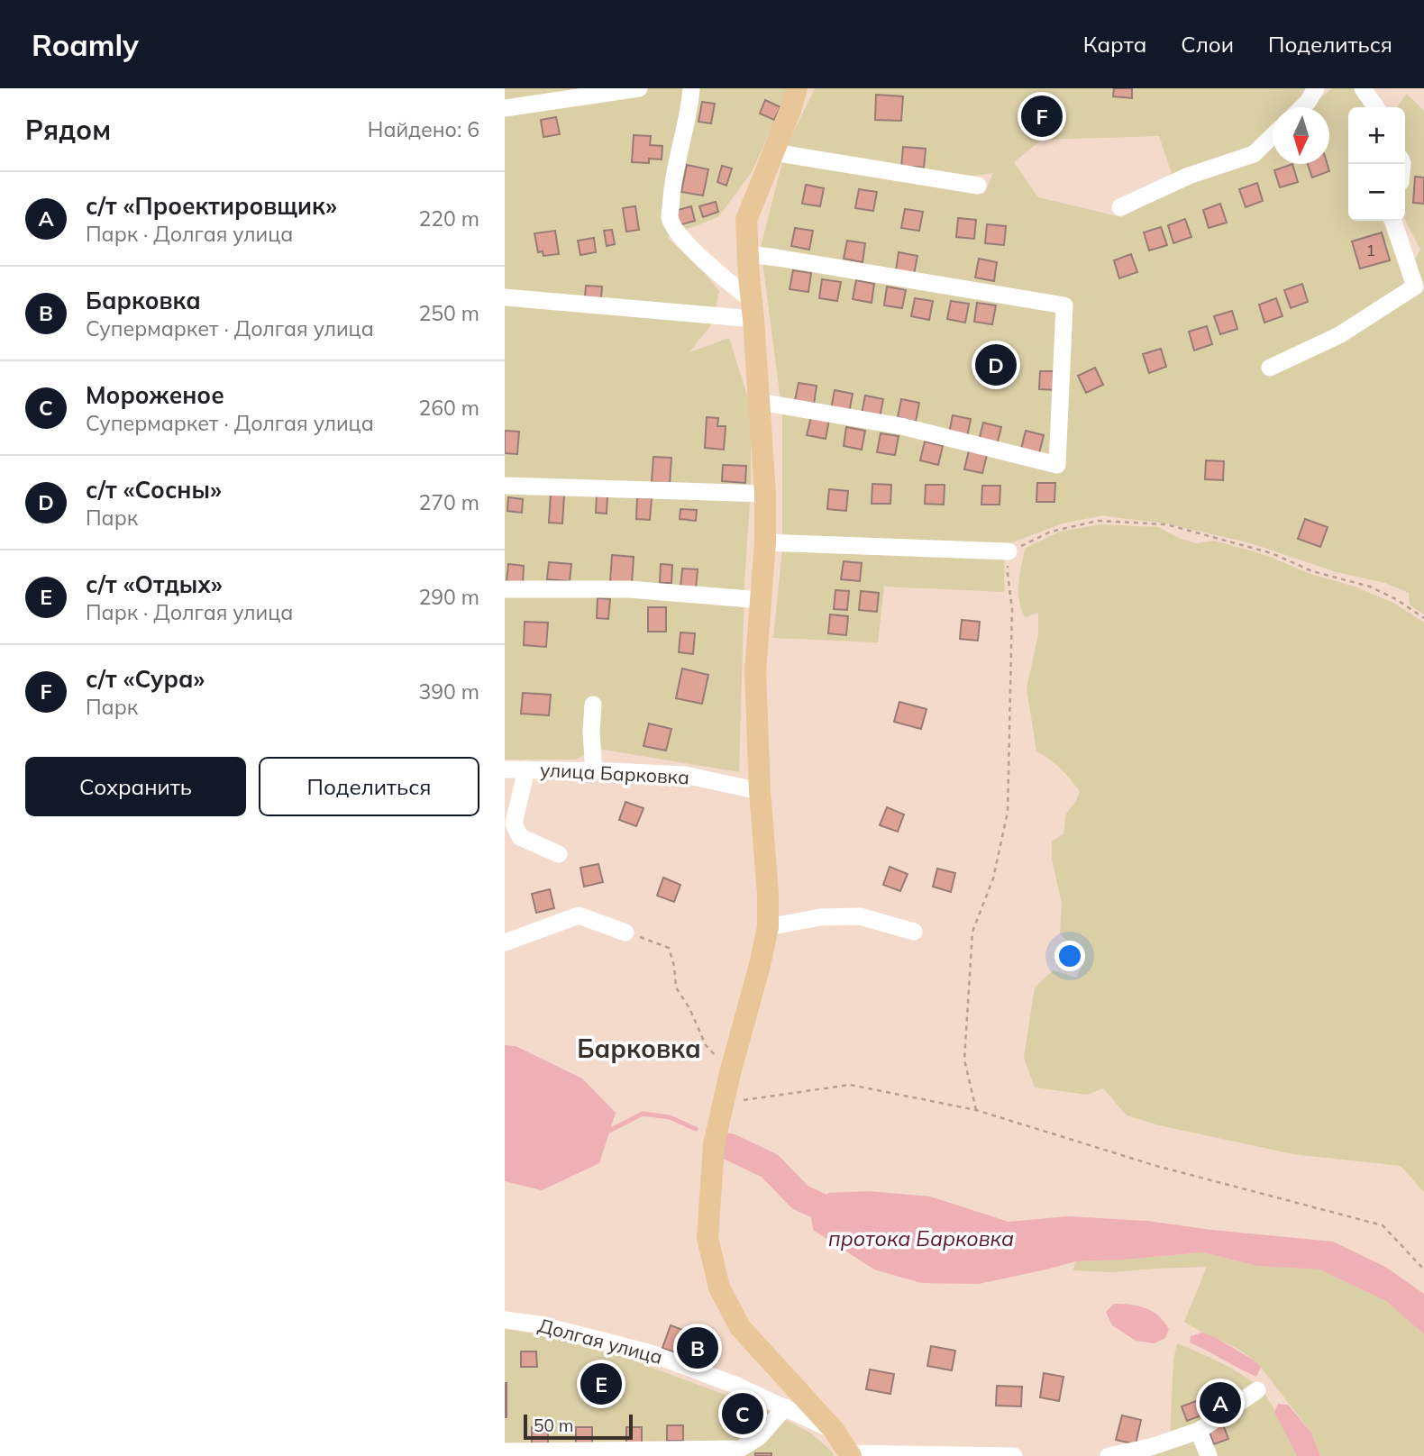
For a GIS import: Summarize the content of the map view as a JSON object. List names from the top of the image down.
{
  "streets": {
    "street": ["улица Барковка", "Долгая улица"]
  },
  "districts": ["Барковка"],
  "water": ["протока Барковка"],
  "house_numbers": ["1"],
  "scale_bar": "50 m",
  "north": "bottom",
  "page": {
    "header": "Roamly",
    "nav": ["Карта", "Слои", "Поделиться"],
    "heading": ["Рядом", "Найдено: 6"],
    "pins": [
      "F",
      "D",
      "B",
      "E",
      "A",
      "C"
    ],
    "map_buttons": ["+", "−"],
    "list": [
      {
        "mark": "A",
        "name": "с/т «Проектировщик»",
        "note": "Парк · Долгая улица",
        "value": "220 m"
      },
      {
        "mark": "B",
        "name": "Барковка",
        "note": "Супермаркет · Долгая улица",
        "value": "250 m"
      },
      {
        "mark": "C",
        "name": "Мороженое",
        "note": "Супермаркет · Долгая улица",
        "value": "260 m"
      },
      {
        "mark": "D",
        "name": "с/т «Сосны»",
        "note": "Парк",
        "value": "270 m"
      },
      {
        "mark": "E",
        "name": "с/т «Отдых»",
        "note": "Парк · Долгая улица",
        "value": "290 m"
      },
      {
        "mark": "F",
        "name": "с/т «Сура»",
        "note": "Парк",
        "value": "390 m"
      }
    ],
    "buttons": ["Сохранить", "Поделиться"],
    "scale": "50 m"
  }
}
